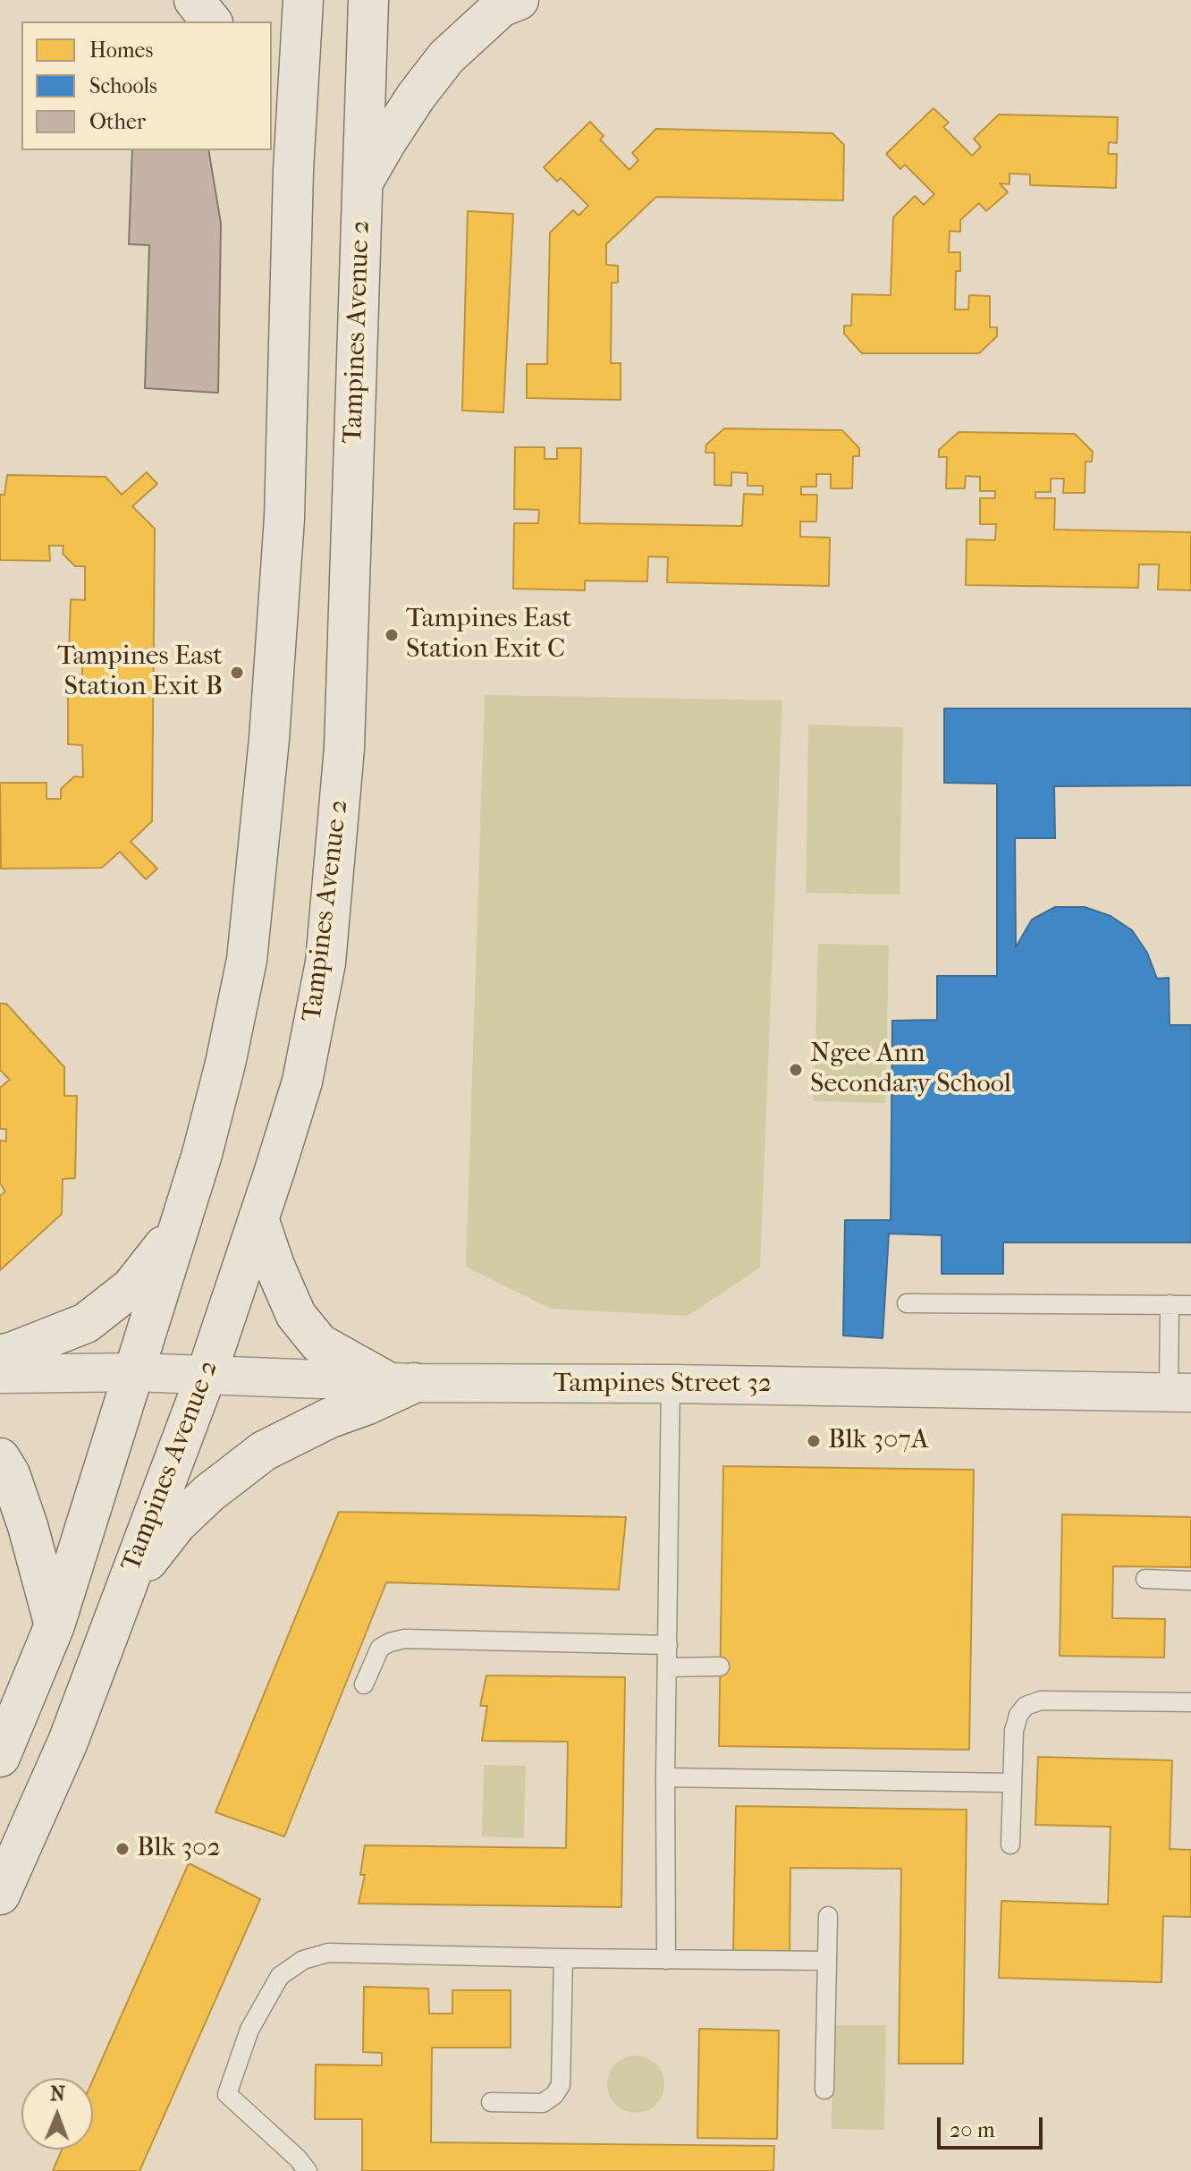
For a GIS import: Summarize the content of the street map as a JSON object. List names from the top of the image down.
{
  "streets": {
    "main road": ["Tampines Avenue 2"],
    "street": ["Tampines Street 32"]
  },
  "crossings": [
    ["Tampines Avenue 2", "Tampines Street 32"]
  ],
  "places": [
    "Tampines East Station Exit C",
    "Tampines East Station Exit B",
    "Ngee Ann Secondary School",
    "Blk 307A",
    "Blk 302"
  ],
  "legend": ["Homes", "Schools", "Other"],
  "scale_bar": "20 m",
  "north": "top"
}
